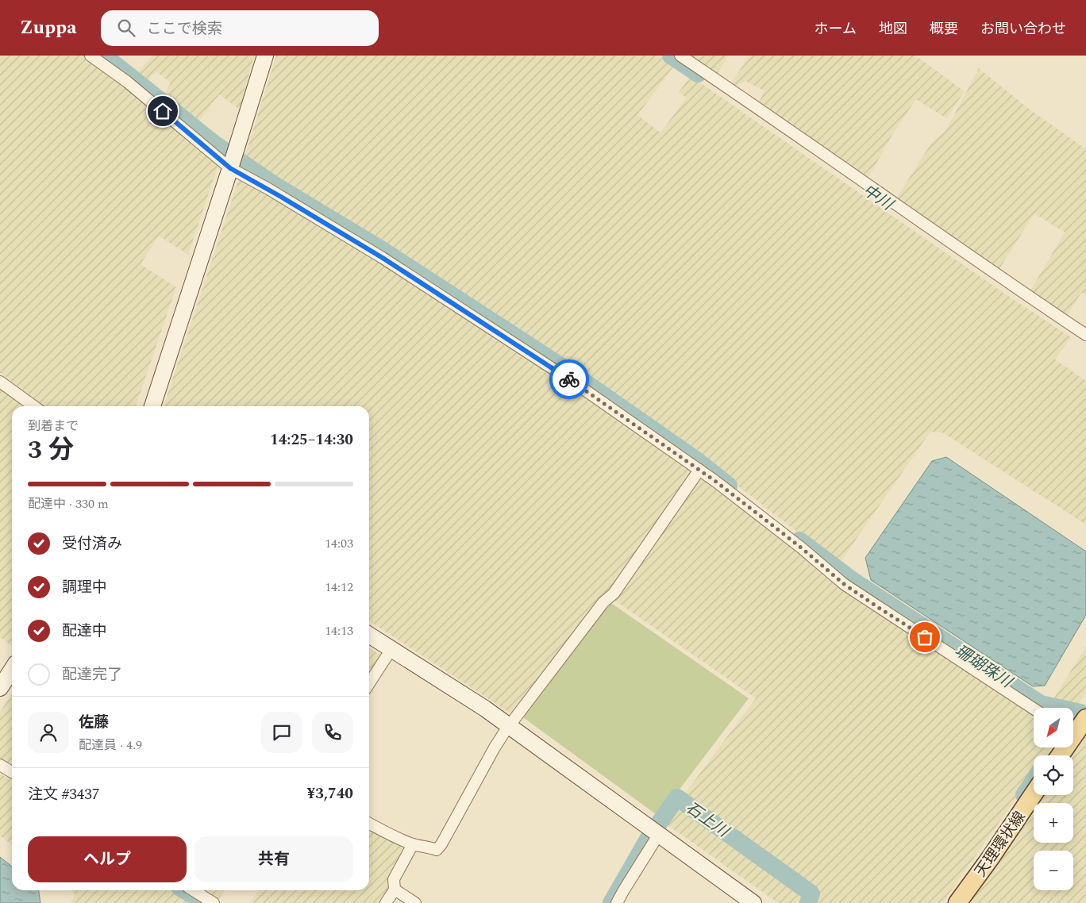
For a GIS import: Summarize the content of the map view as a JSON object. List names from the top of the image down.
{
  "streets": {
    "main road": ["天理環状線"]
  },
  "water": ["中川", "珊瑚珠川", "石上川"],
  "north": "bottom left",
  "page": {
    "header": "Zuppa",
    "search": "ここで検索",
    "nav": [
      "ホーム",
      "地図",
      "概要",
      "お問い合わせ"
    ],
    "heading": ["3 分", "到着まで", "14:25–14:30"],
    "panel": [
      "佐藤",
      "配達員 · 4.9",
      "注文 #3437",
      "¥3,740"
    ],
    "bar": "配達中 · 330 m",
    "list": [
      ["受付済み", "14:03"],
      ["調理中", "14:12"],
      ["配達中", "14:13"],
      "配達完了"
    ],
    "map_buttons": ["+", "−"],
    "buttons": ["ヘルプ", "共有"]
  }
}
